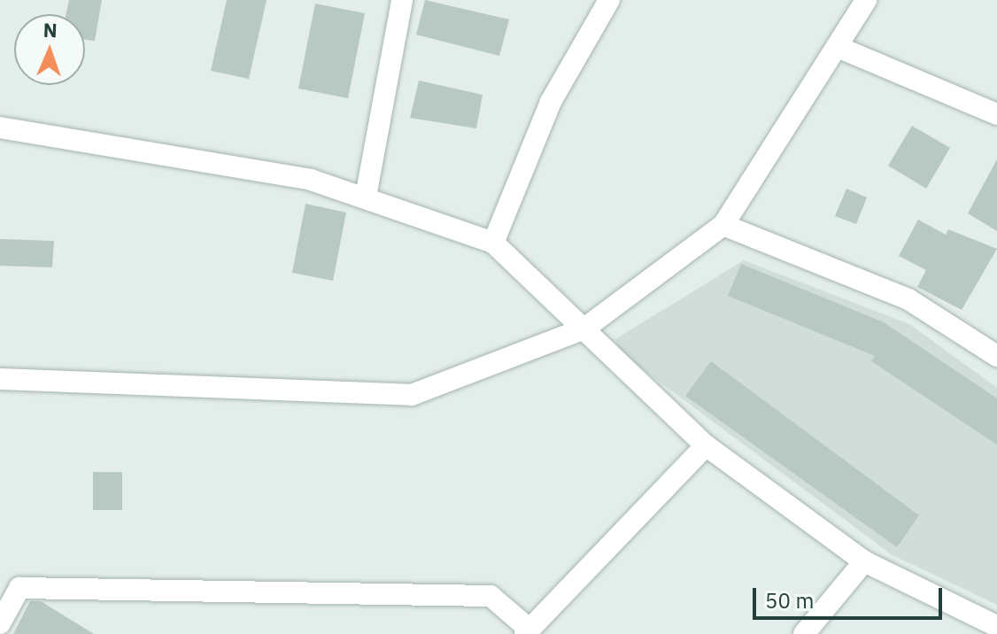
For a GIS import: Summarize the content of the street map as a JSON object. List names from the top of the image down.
{
  "scale_bar": "50 m",
  "north": "top"
}
